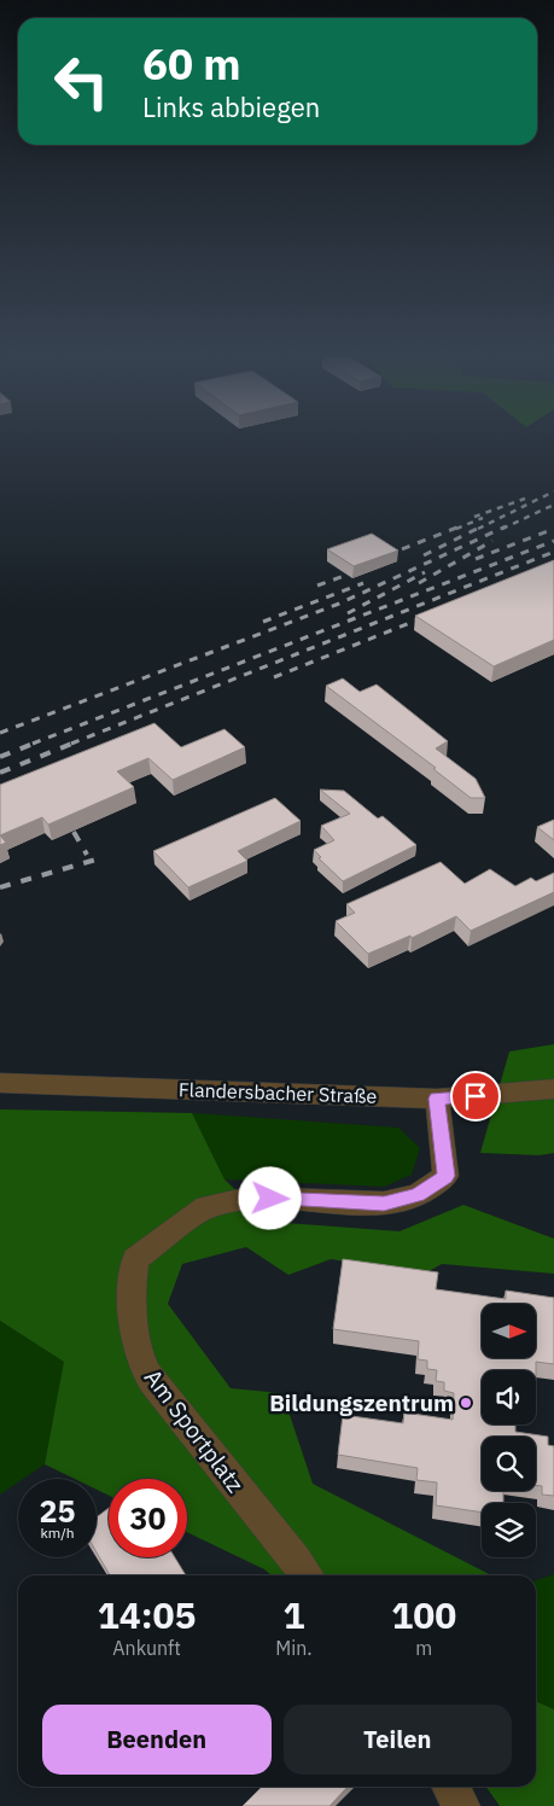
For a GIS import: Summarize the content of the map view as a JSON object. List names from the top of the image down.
{
  "streets": {
    "street": ["Flandersbacher Straße", "Am Sportplatz"]
  },
  "crossings": [
    ["Flandersbacher Straße", "Am Sportplatz"]
  ],
  "places": ["Bildungszentrum"],
  "north": "right",
  "page": {
    "turn": ["60 m", "Links abbiegen"],
    "speed": "25 km/h",
    "limit": "30",
    "eta": [
      "14:05",
      "Ankunft",
      "1",
      "Min.",
      "100",
      "m"
    ],
    "buttons": ["Beenden", "Teilen"]
  }
}
